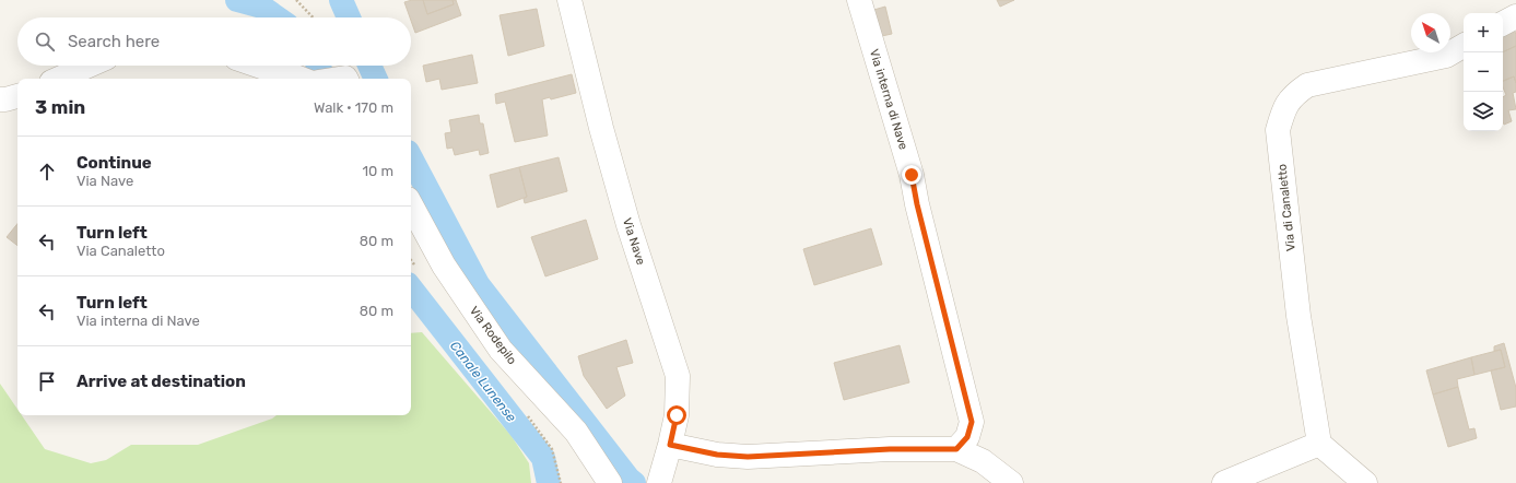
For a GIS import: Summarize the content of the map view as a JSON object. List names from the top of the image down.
{
  "streets": {
    "street": [
      "Via interna di Nave",
      "Via di Canaletto",
      "Via Nave",
      "Via Rodepilo"
    ]
  },
  "water": ["Canale Lunense"],
  "north": "top left",
  "page": {
    "map_buttons": ["+", "−"],
    "search": "Search here",
    "heading": ["3 min", "Walk · 170 m"],
    "list": [
      ["Continue", "Via Nave", "10 m"],
      ["Turn left", "Via Canaletto", "80 m"],
      ["Turn left", "Via interna di Nave", "80 m"],
      "Arrive at destination"
    ]
  }
}
